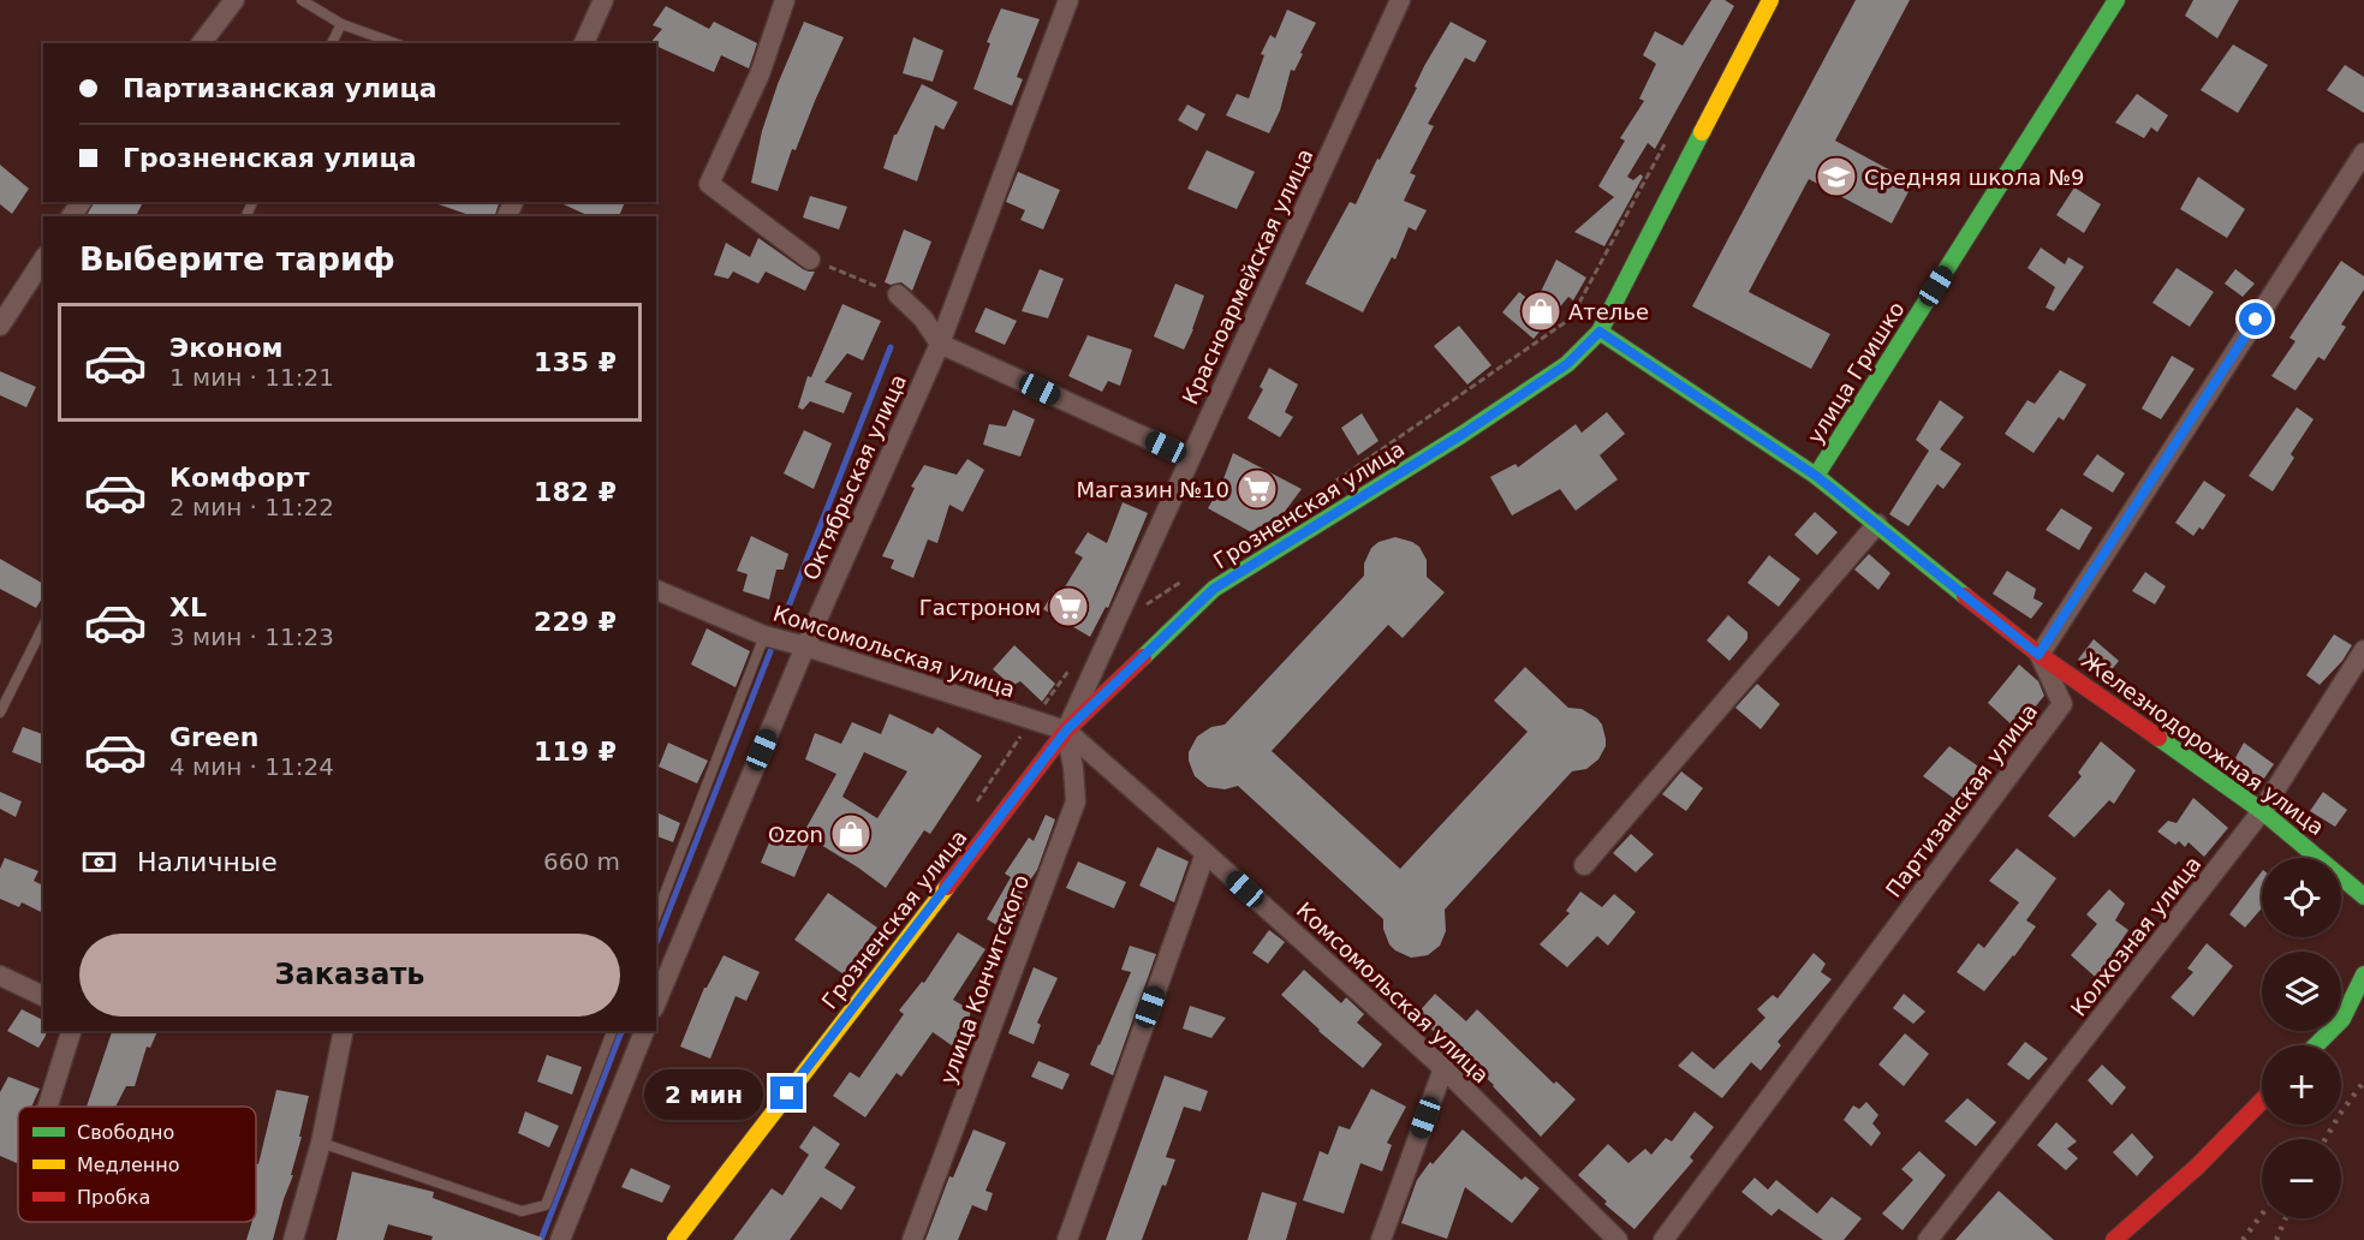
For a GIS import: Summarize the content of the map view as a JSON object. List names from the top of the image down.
{
  "streets": {
    "street": [
      "Красноармейская улица",
      "улица Гришко",
      "Октябрьская улица",
      "Грозненская улица",
      "Комсомольская улица",
      "Железнодорожная улица",
      "Партизанская улица",
      "Колхозная улица",
      "улица Кончитского"
    ]
  },
  "crossings": [
    ["Красноармейская улица", "Грозненская улица"],
    ["Красноармейская улица", "Комсомольская улица"],
    ["Красноармейская улица", "улица Кончитского"],
    ["улица Гришко", "Железнодорожная улица"],
    ["Октябрьская улица", "Комсомольская улица"],
    ["Грозненская улица", "Комсомольская улица"],
    ["Грозненская улица", "Железнодорожная улица"],
    ["Грозненская улица", "улица Кончитского"],
    ["Комсомольская улица", "улица Кончитского"],
    ["Железнодорожная улица", "Партизанская улица"],
    ["Железнодорожная улица", "Колхозная улица"]
  ],
  "places": {
    "school or university": ["Средняя школа №9"],
    "shop": ["Ателье", "Ozon"],
    "supermarket": ["Магазин №10", "Гастроном"]
  },
  "legend": ["Свободно", "Медленно", "Пробка"],
  "page": {
    "banner": ["Партизанская улица", "Грозненская улица"],
    "heading": "Выберите тариф",
    "list": [
      {
        "name": "Эконом",
        "note": "1 мин · 11:21",
        "value": "135 ₽"
      },
      {
        "name": "Комфорт",
        "note": "2 мин · 11:22",
        "value": "182 ₽"
      },
      {
        "name": "XL",
        "note": "3 мин · 11:23",
        "value": "229 ₽"
      },
      {
        "name": "Green",
        "note": "4 мин · 11:24",
        "value": "119 ₽"
      }
    ],
    "pay": ["Наличные", "660 m"],
    "map_buttons": ["+", "−"],
    "buttons": "Заказать",
    "bubble": "2 мин"
  }
}
